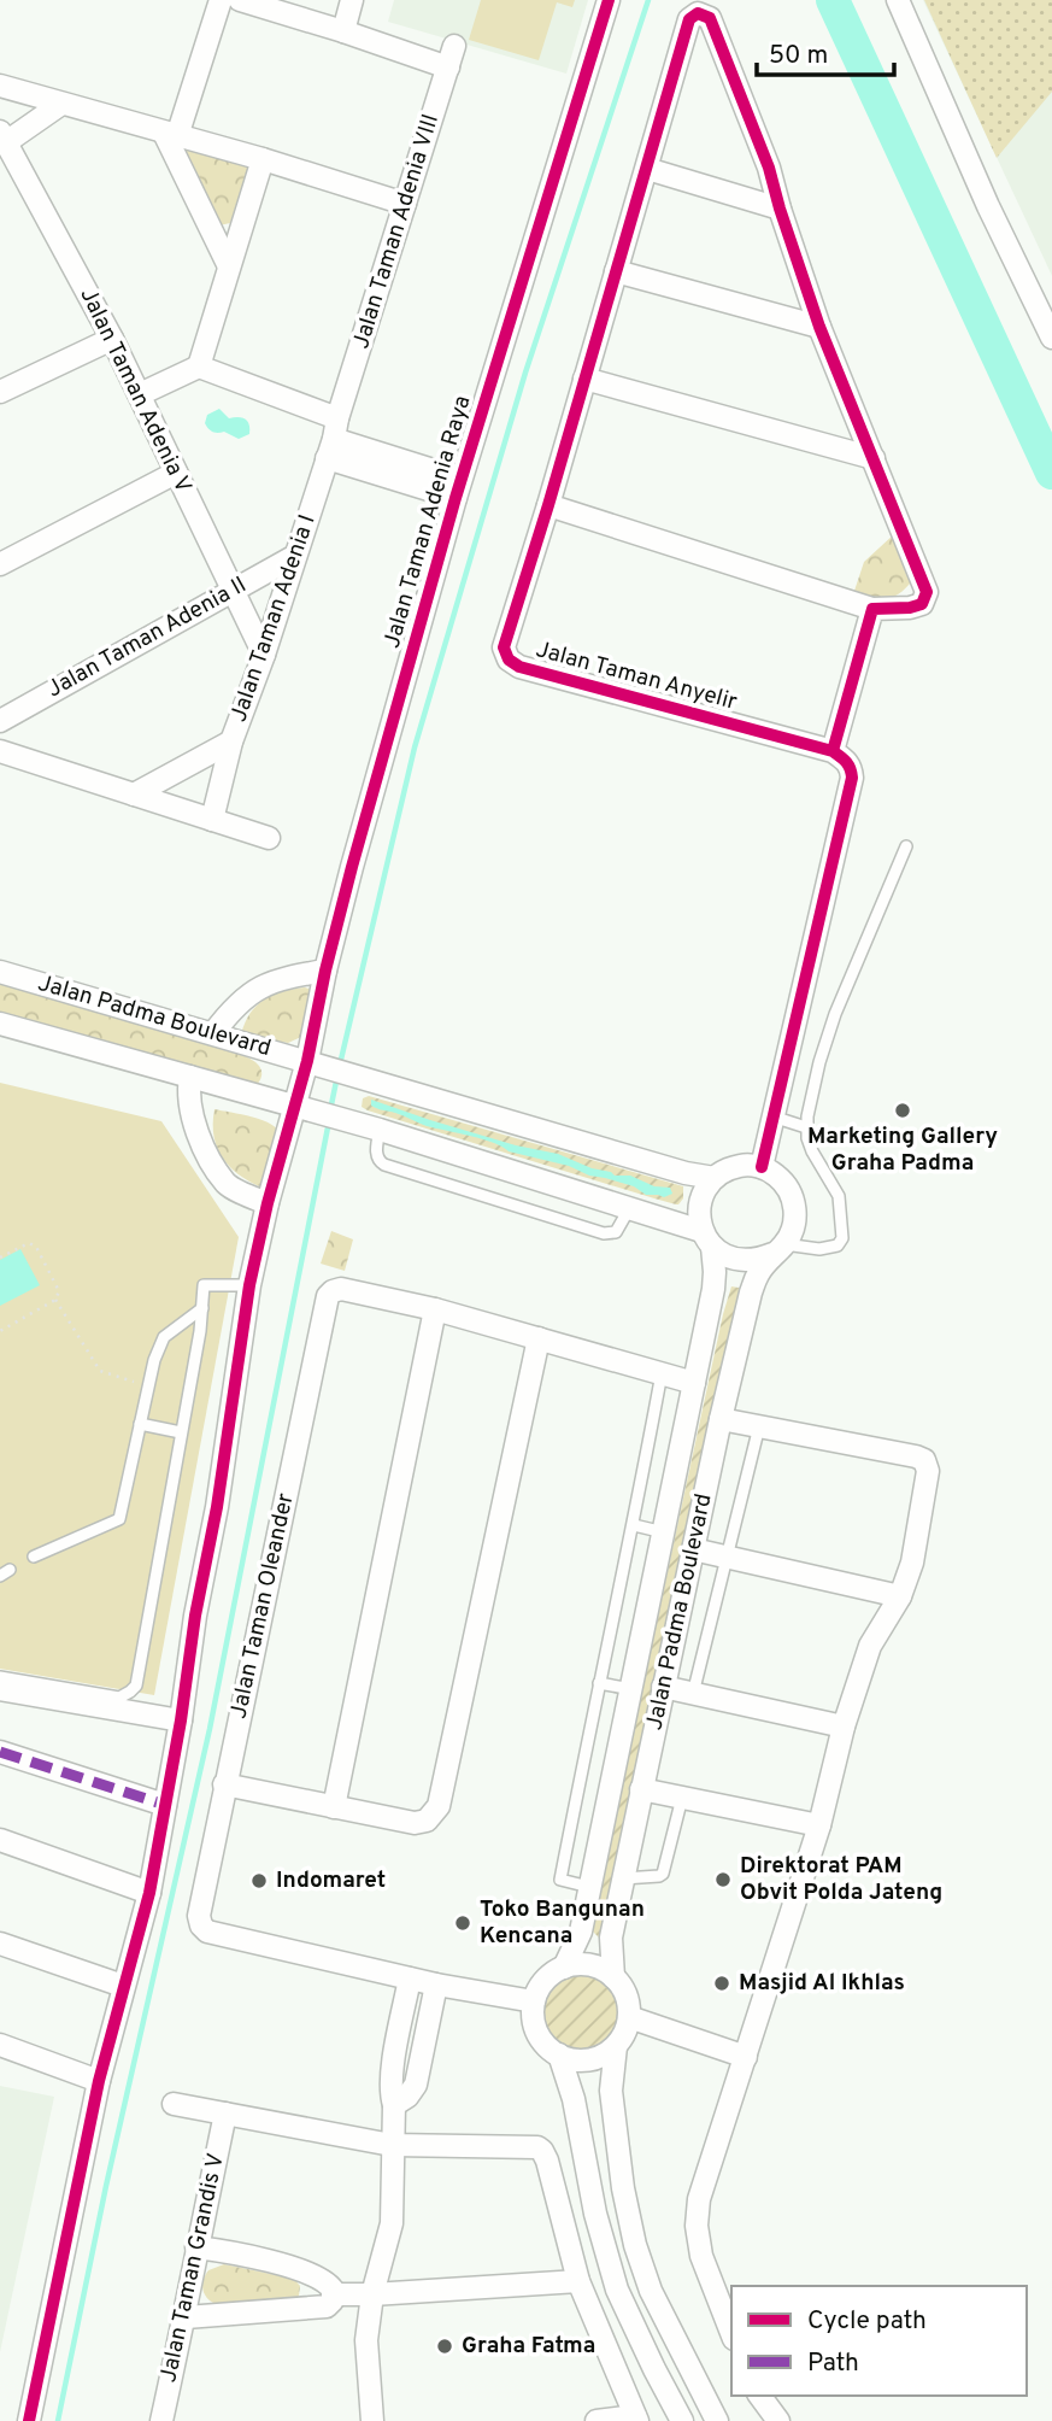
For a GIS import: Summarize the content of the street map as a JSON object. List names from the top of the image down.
{
  "streets": {
    "street": [
      "Jalan Taman Adenia VIII",
      "Jalan Taman Adenia V",
      "Jalan Taman Adenia Raya",
      "Jalan Taman Adenia I",
      "Jalan Taman Adenia II",
      "Jalan Taman Anyelir",
      "Jalan Padma Boulevard",
      "Jalan Taman Oleander",
      "Jalan Taman Grandis V"
    ]
  },
  "crossings": [
    ["Jalan Taman Adenia VIII", "Jalan Taman Adenia I"],
    ["Jalan Taman Adenia V", "Jalan Taman Adenia I"],
    ["Jalan Taman Adenia V", "Jalan Taman Adenia II"],
    ["Jalan Taman Adenia Raya", "Jalan Padma Boulevard"],
    ["Jalan Taman Adenia I", "Jalan Taman Adenia II"]
  ],
  "places": [
    "Marketing Gallery Graha Padma",
    "Direktorat PAM Obvit Polda Jateng",
    "Indomaret",
    "Toko Bangunan Kencana",
    "Masjid Al Ikhlas",
    "Graha Fatma"
  ],
  "legend": ["Cycle path", "Path"],
  "scale_bar": "50 m"
}
